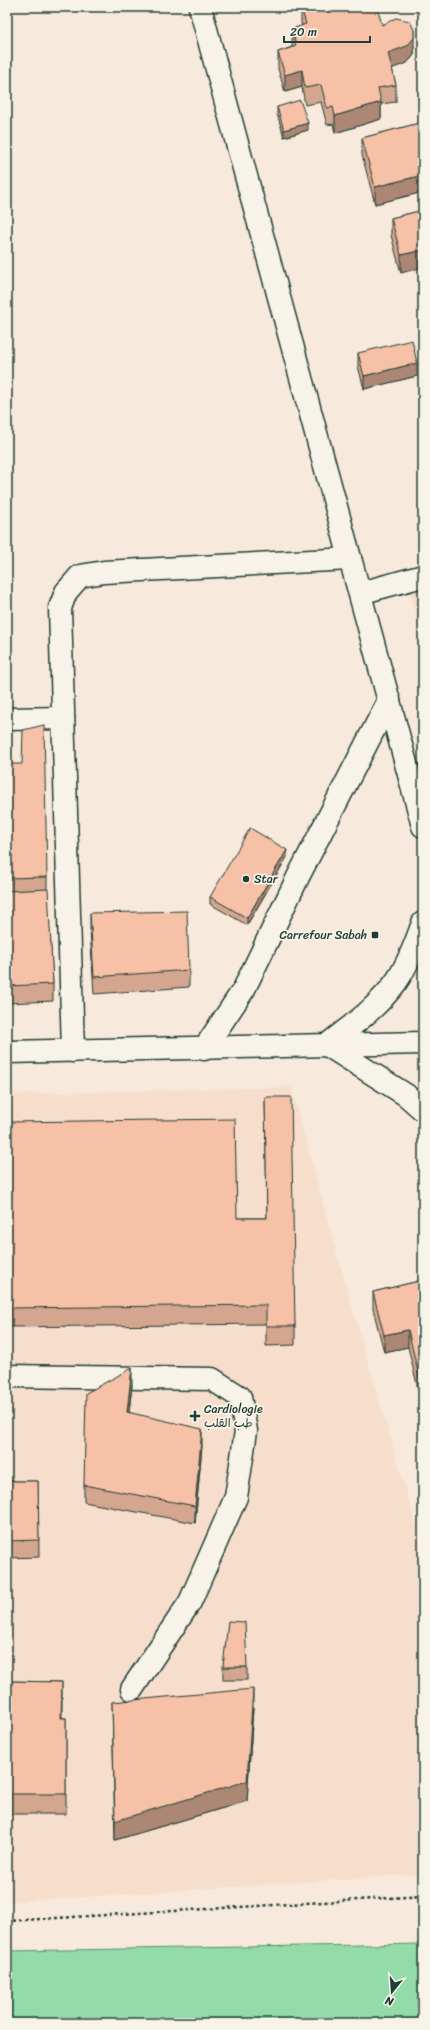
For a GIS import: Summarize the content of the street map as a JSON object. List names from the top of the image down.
{
  "places": {
    "other": ["Star"],
    "transit": ["Carrefour Sabah"],
    "health": ["Cardiologie طب القلب"]
  },
  "scale_bar": "20 m",
  "north": "bottom"
}
